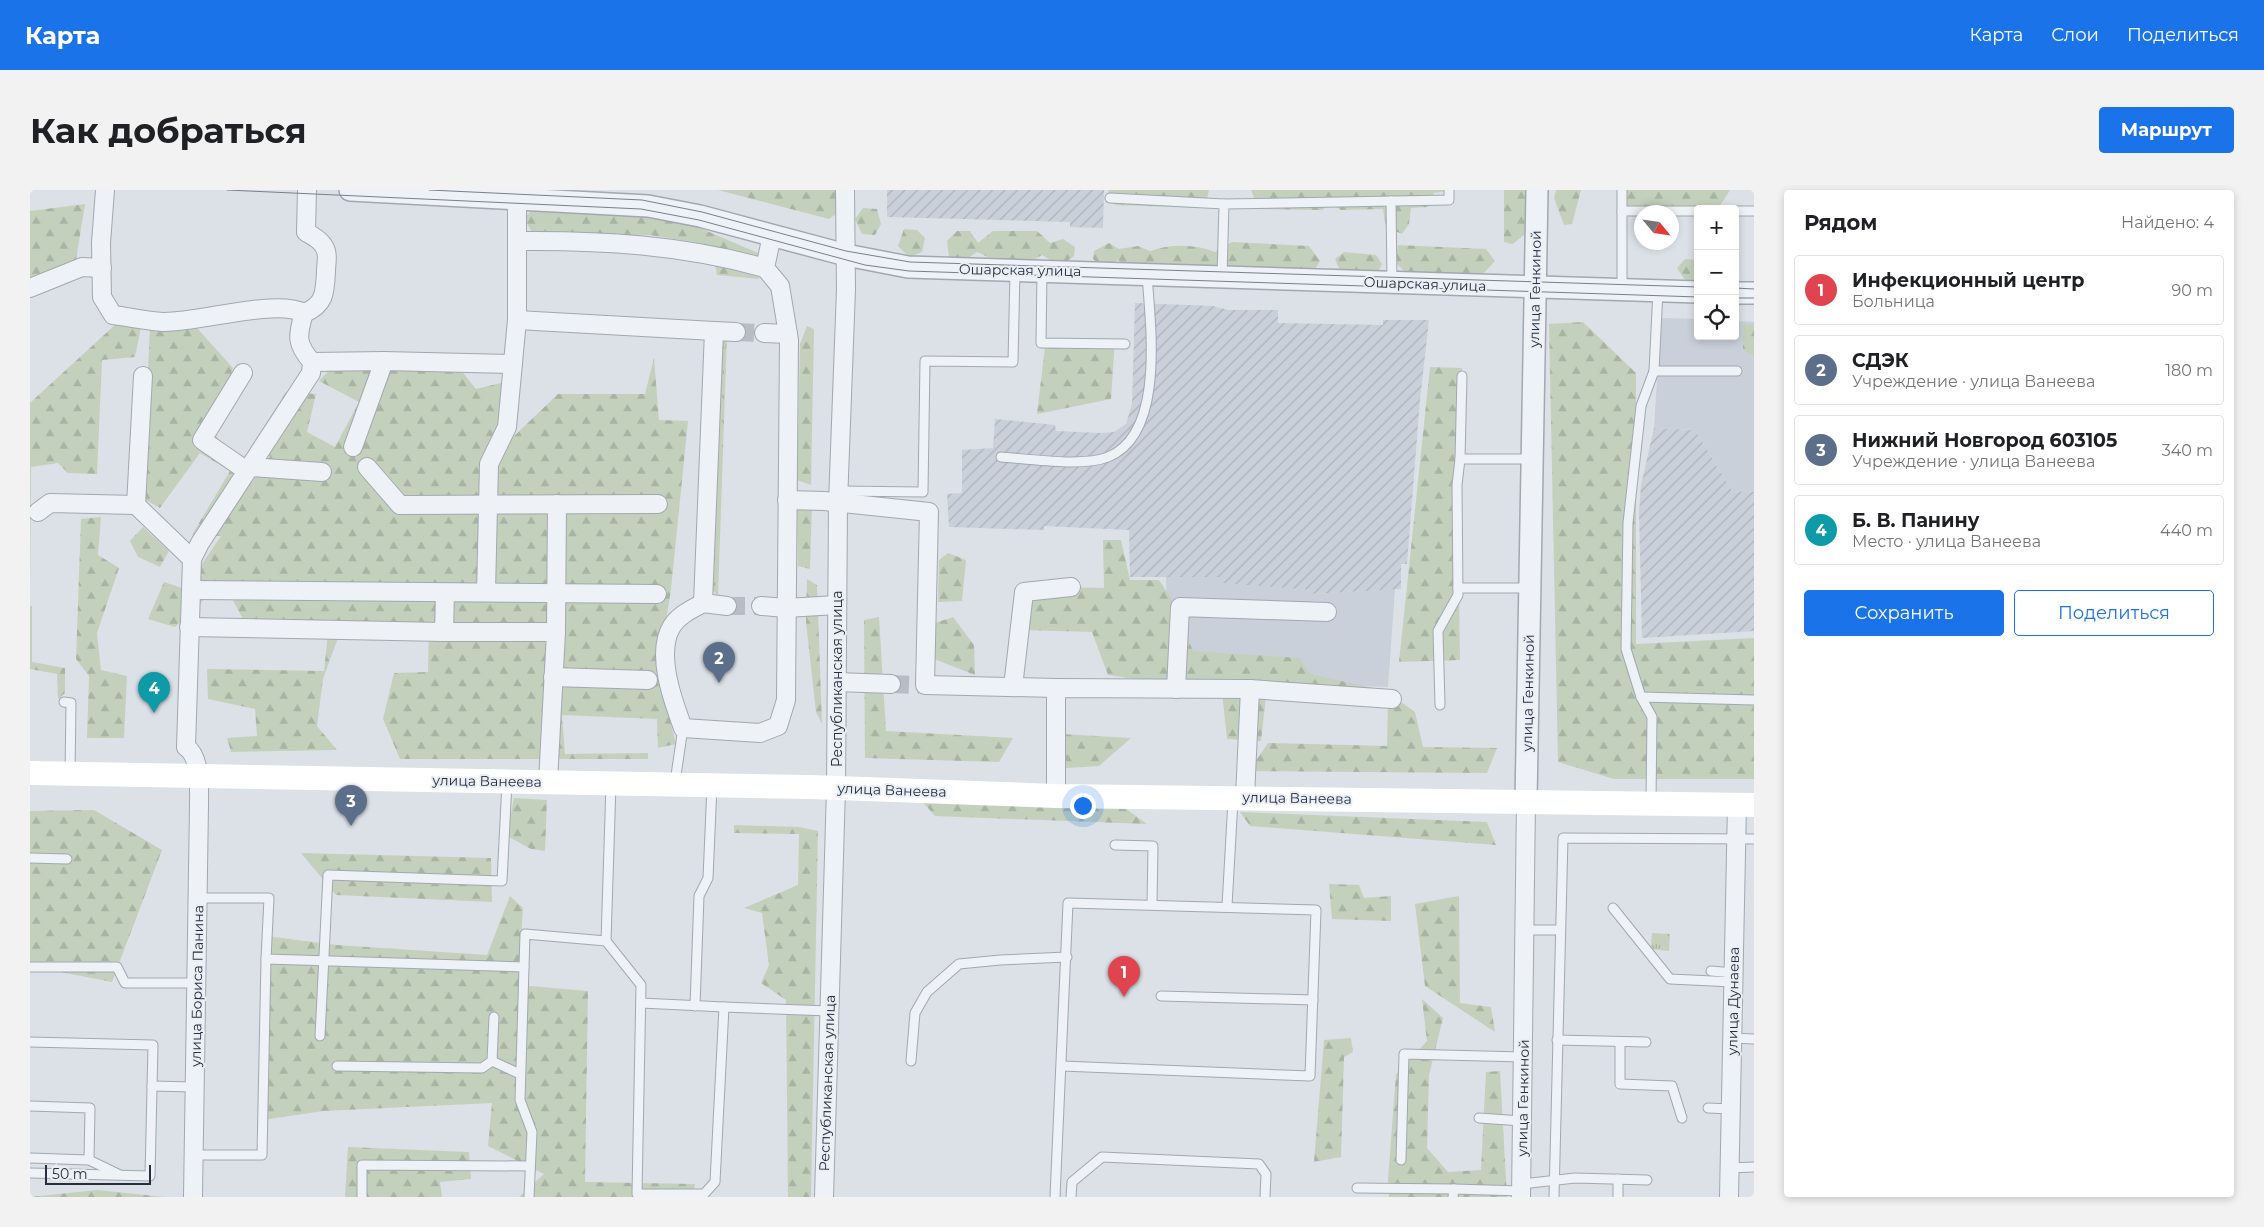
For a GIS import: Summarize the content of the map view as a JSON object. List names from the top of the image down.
{
  "streets": {
    "main road": ["улица Ванеева"],
    "street": [
      "Ошарская улица",
      "улица Генкиной",
      "Республиканская улица",
      "улица Бориса Панина",
      "улица Дунаева"
    ]
  },
  "crossings": [
    ["Ошарская улица", "улица Генкиной"],
    ["Ошарская улица", "Республиканская улица"],
    ["улица Генкиной", "улица Ванеева"],
    ["Республиканская улица", "улица Ванеева"],
    ["улица Ванеева", "улица Бориса Панина"],
    ["улица Ванеева", "улица Дунаева"]
  ],
  "scale_bar": "50 m",
  "north": "bottom right",
  "page": {
    "header": "Карта",
    "nav": ["Карта", "Слои", "Поделиться"],
    "buttons": [
      "Маршрут",
      ["Сохранить", "Поделиться"]
    ],
    "title": "Как добраться",
    "heading": ["Рядом", "Найдено: 4"],
    "map_buttons": ["+", "−"],
    "list": [
      {
        "mark": "1",
        "name": "Инфекционный центр",
        "note": "Больница",
        "value": "90 m"
      },
      {
        "mark": "2",
        "name": "СДЭК",
        "note": "Учреждение · улица Ванеева",
        "value": "180 m"
      },
      {
        "mark": "3",
        "name": "Нижний Новгород 603105",
        "note": "Учреждение · улица Ванеева",
        "value": "340 m"
      },
      {
        "mark": "4",
        "name": "Б. В. Панину",
        "note": "Место · улица Ванеева",
        "value": "440 m"
      }
    ],
    "pins": [
      "2",
      "4",
      "3",
      "1"
    ],
    "scale": "50 m"
  }
}
